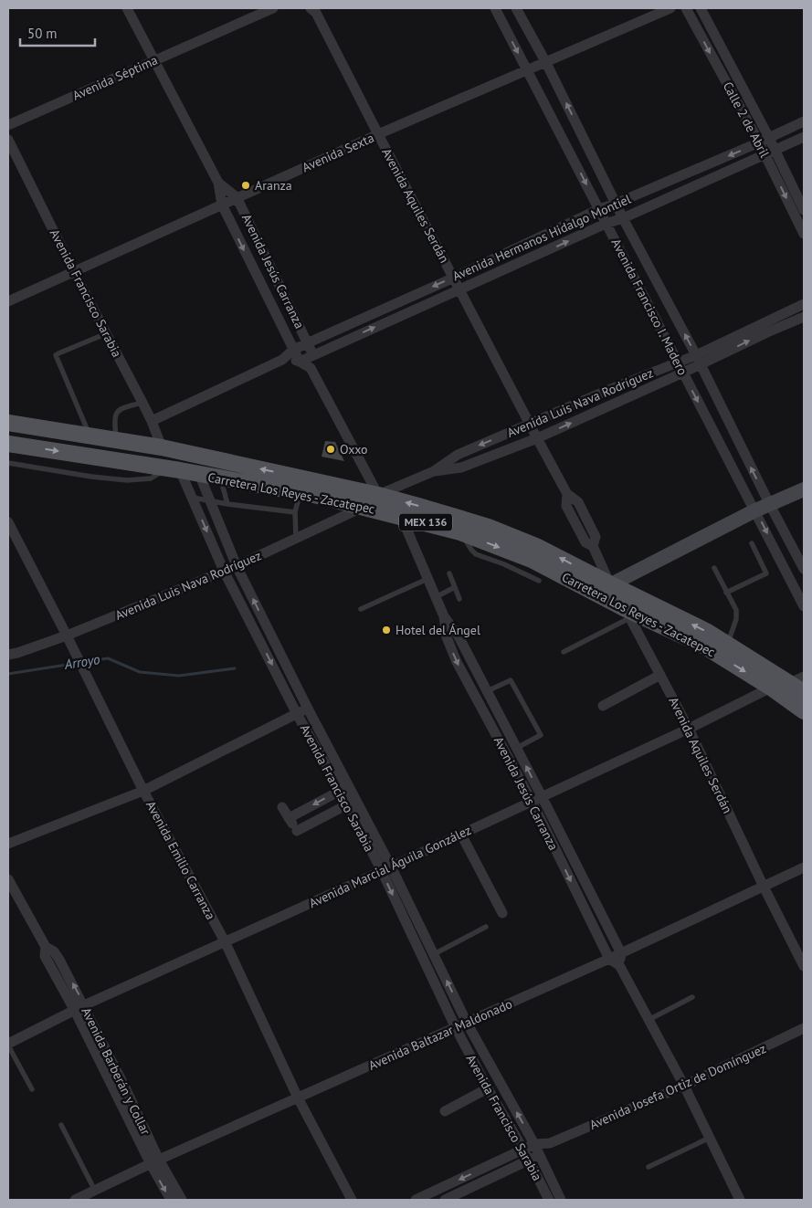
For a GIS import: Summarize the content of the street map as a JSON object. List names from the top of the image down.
{
  "streets": {
    "main road": ["Carretera Los Reyes - Zacatepec", "MEX 136"],
    "street": [
      "Avenida Séptima",
      "Calle 2 de Abril",
      "Avenida Sexta",
      "Avenida Aquiles Serdán",
      "Avenida Hermanos Hidalgo Montiel",
      "Avenida Jesús Carranza",
      "Avenida Francisco Sarabia",
      "Avenida Francisco I. Madero",
      "Avenida Luis Nava Rodríguez",
      "Avenida Emilio Carranza",
      "Avenida Marcial Águila González",
      "Avenida Baltazar Maldonado",
      "Avenida Barberán y Collar",
      "Avenida Josefa Ortiz de Domínguez"
    ]
  },
  "crossings": [
    ["Avenida Séptima", "Avenida Jesús Carranza"],
    ["Calle 2 de Abril", "Avenida Hermanos Hidalgo Montiel"],
    ["Avenida Sexta", "Avenida Aquiles Serdán"],
    ["Avenida Sexta", "Avenida Jesús Carranza"],
    ["Avenida Sexta", "Avenida Francisco Sarabia"],
    ["Avenida Sexta", "Avenida Francisco I. Madero"],
    ["Avenida Aquiles Serdán", "Avenida Hermanos Hidalgo Montiel"],
    ["Avenida Aquiles Serdán", "Avenida Luis Nava Rodríguez"],
    ["Avenida Aquiles Serdán", "Carretera Los Reyes - Zacatepec"],
    ["Avenida Aquiles Serdán", "Avenida Marcial Águila González"],
    ["Avenida Aquiles Serdán", "Avenida Baltazar Maldonado"],
    ["Avenida Hermanos Hidalgo Montiel", "Avenida Jesús Carranza"],
    ["Avenida Hermanos Hidalgo Montiel", "Avenida Francisco Sarabia"],
    ["Avenida Hermanos Hidalgo Montiel", "Avenida Francisco I. Madero"],
    ["Avenida Jesús Carranza", "Carretera Los Reyes - Zacatepec"],
    ["Avenida Jesús Carranza", "Avenida Marcial Águila González"],
    ["Avenida Jesús Carranza", "Avenida Baltazar Maldonado"],
    ["Avenida Francisco Sarabia", "Avenida Luis Nava Rodríguez"],
    ["Avenida Francisco Sarabia", "Carretera Los Reyes - Zacatepec"],
    ["Avenida Francisco Sarabia", "Avenida Marcial Águila González"],
    ["Avenida Francisco Sarabia", "Avenida Baltazar Maldonado"],
    ["Avenida Francisco Sarabia", "Avenida Josefa Ortiz de Domínguez"],
    ["Avenida Francisco I. Madero", "Avenida Luis Nava Rodríguez"],
    ["Avenida Luis Nava Rodríguez", "Carretera Los Reyes - Zacatepec"],
    ["Avenida Luis Nava Rodríguez", "Avenida Emilio Carranza"],
    ["Carretera Los Reyes - Zacatepec", "Avenida Marcial Águila González"],
    ["Avenida Emilio Carranza", "Avenida Marcial Águila González"],
    ["Avenida Emilio Carranza", "Avenida Baltazar Maldonado"],
    ["Avenida Marcial Águila González", "Avenida Barberán y Collar"],
    ["Avenida Baltazar Maldonado", "Avenida Barberán y Collar"]
  ],
  "water": ["Arroyo"],
  "places": ["Aranza", "Oxxo", "Hotel del Ángel"],
  "scale_bar": "50 m"
}
